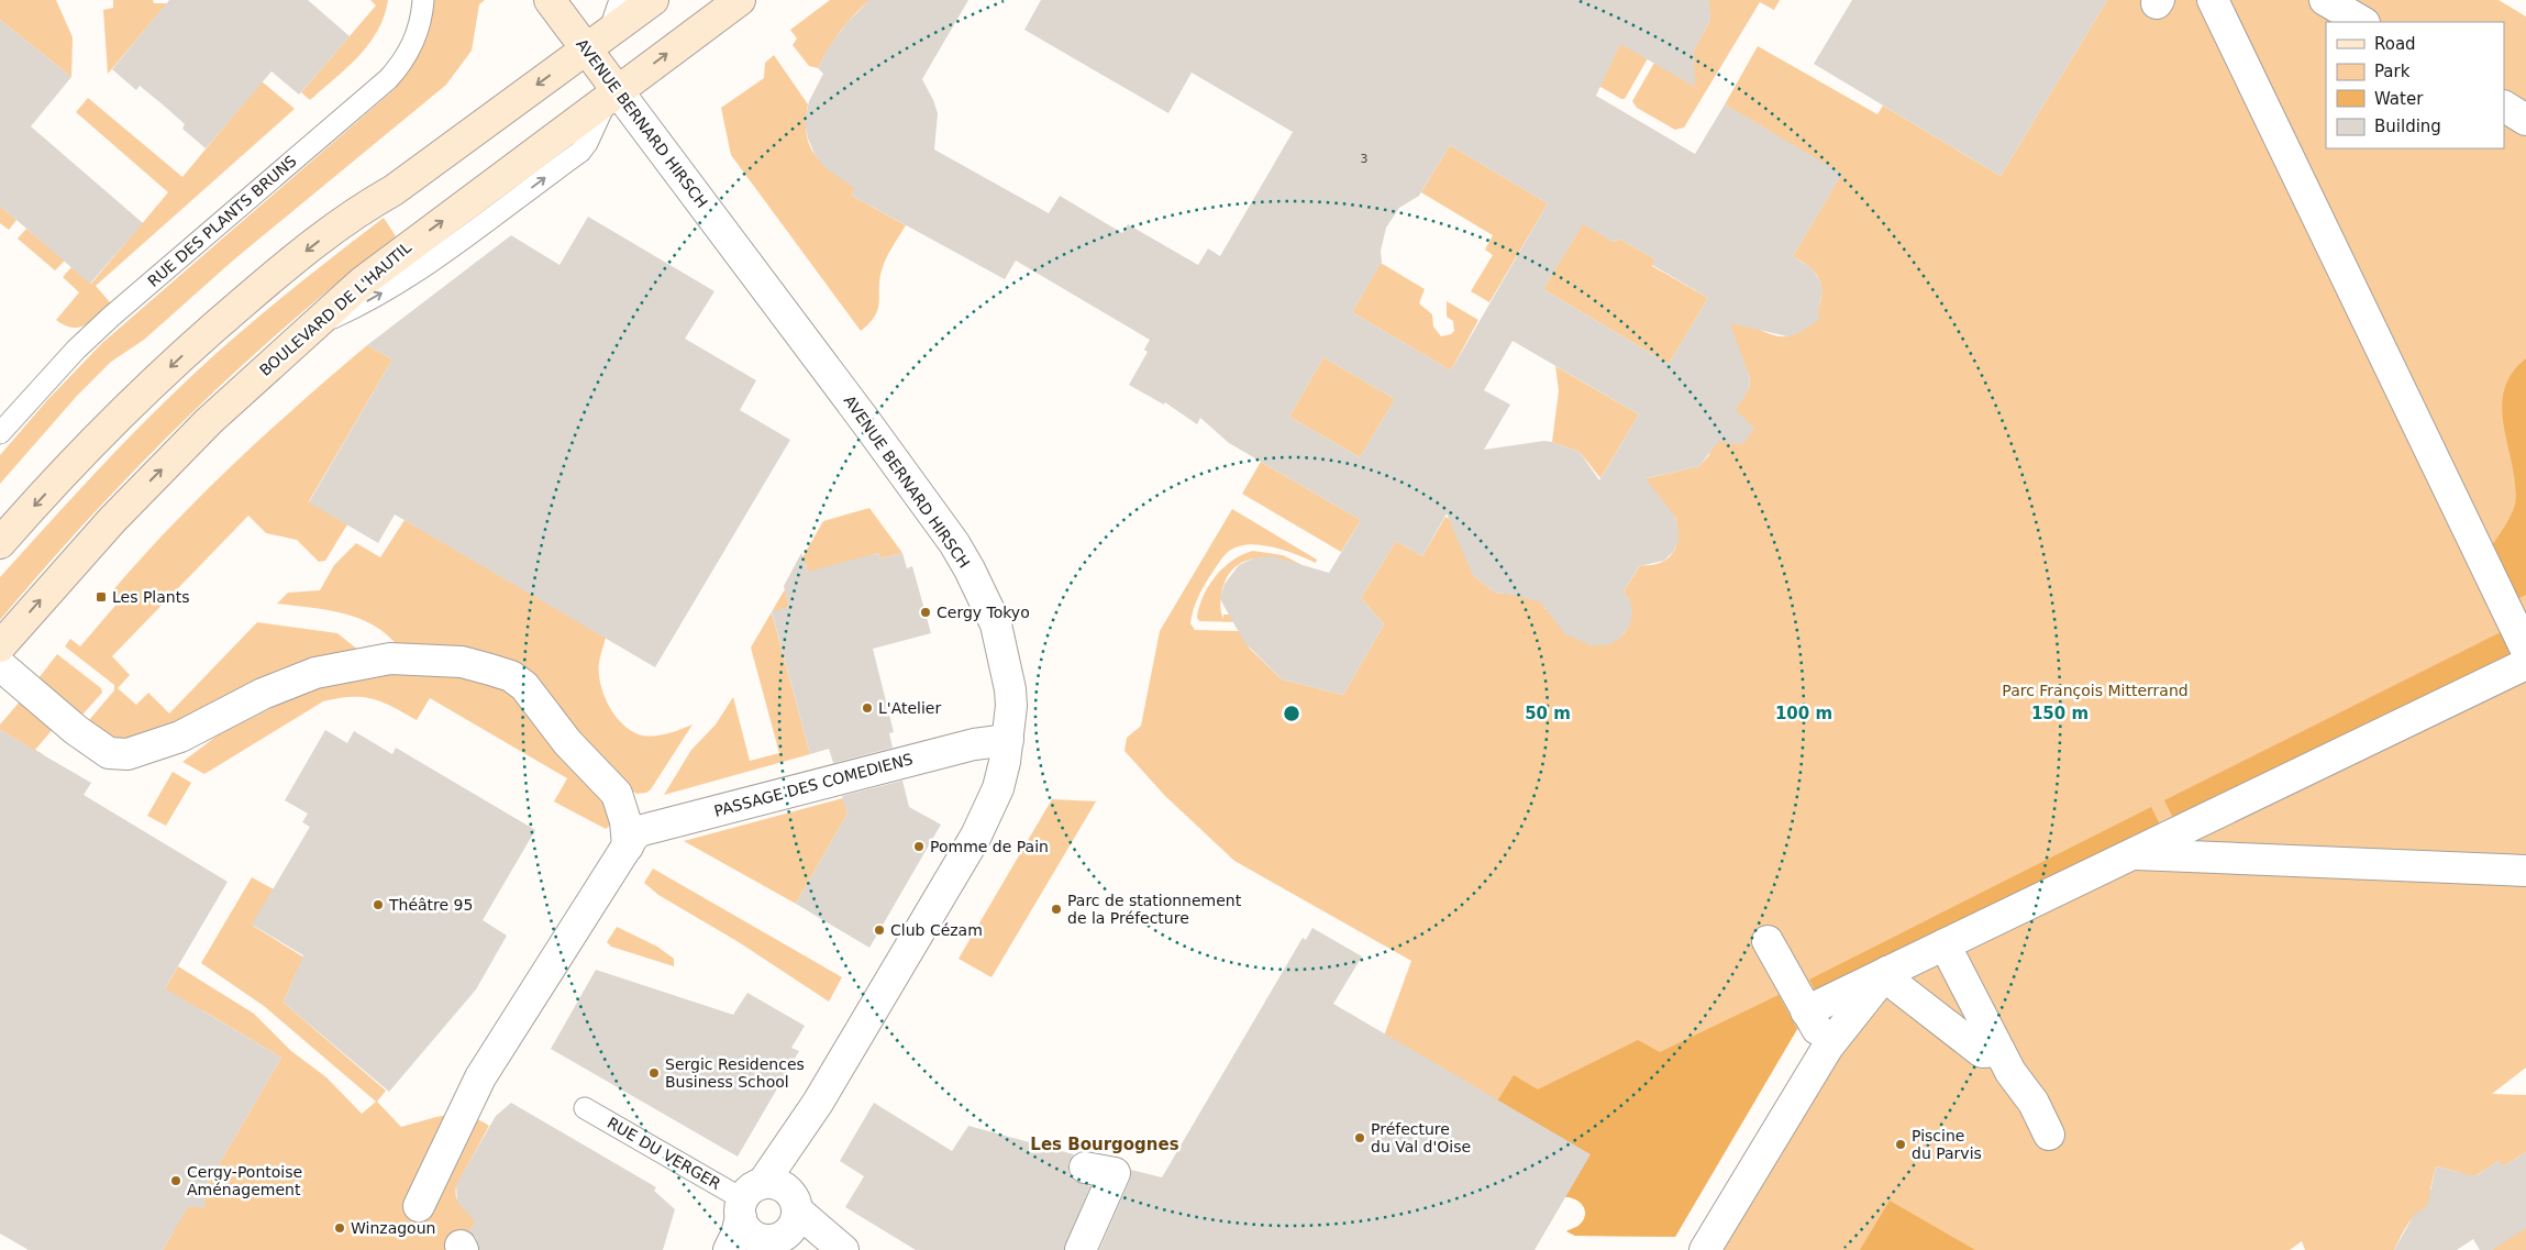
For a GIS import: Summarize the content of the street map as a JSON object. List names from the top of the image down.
{
  "streets": {
    "main road": ["AVENUE BERNARD HIRSCH", "BOULEVARD DE L'HAUTIL"],
    "street": ["PASSAGE DES COMEDIENS"],
    "lane": ["RUE DES PLANTS BRUNS", "RUE DU VERGER"]
  },
  "crossings": [
    ["AVENUE BERNARD HIRSCH", "BOULEVARD DE L'HAUTIL"],
    ["AVENUE BERNARD HIRSCH", "PASSAGE DES COMEDIENS"],
    ["AVENUE BERNARD HIRSCH", "RUE DU VERGER"]
  ],
  "districts": ["Les Bourgognes"],
  "parks": ["Parc François Mitterrand"],
  "places": {
    "transit": ["Les Plants"],
    "other": [
      "Cergy Tokyo",
      "L'Atelier",
      "Pomme de Pain",
      "Théâtre 95",
      "Parc de stationnement de la Préfecture",
      "Club Cézam",
      "Sergic Residences Business School",
      "Préfecture du Val d'Oise",
      "Piscine du Parvis",
      "Cergy-Pontoise Aménagement",
      "Winzagoun"
    ]
  },
  "house_numbers": ["3"],
  "legend": [
    "Road",
    "Park",
    "Water",
    "Building"
  ],
  "rings": ["50 m", "100 m", "150 m"]
}
